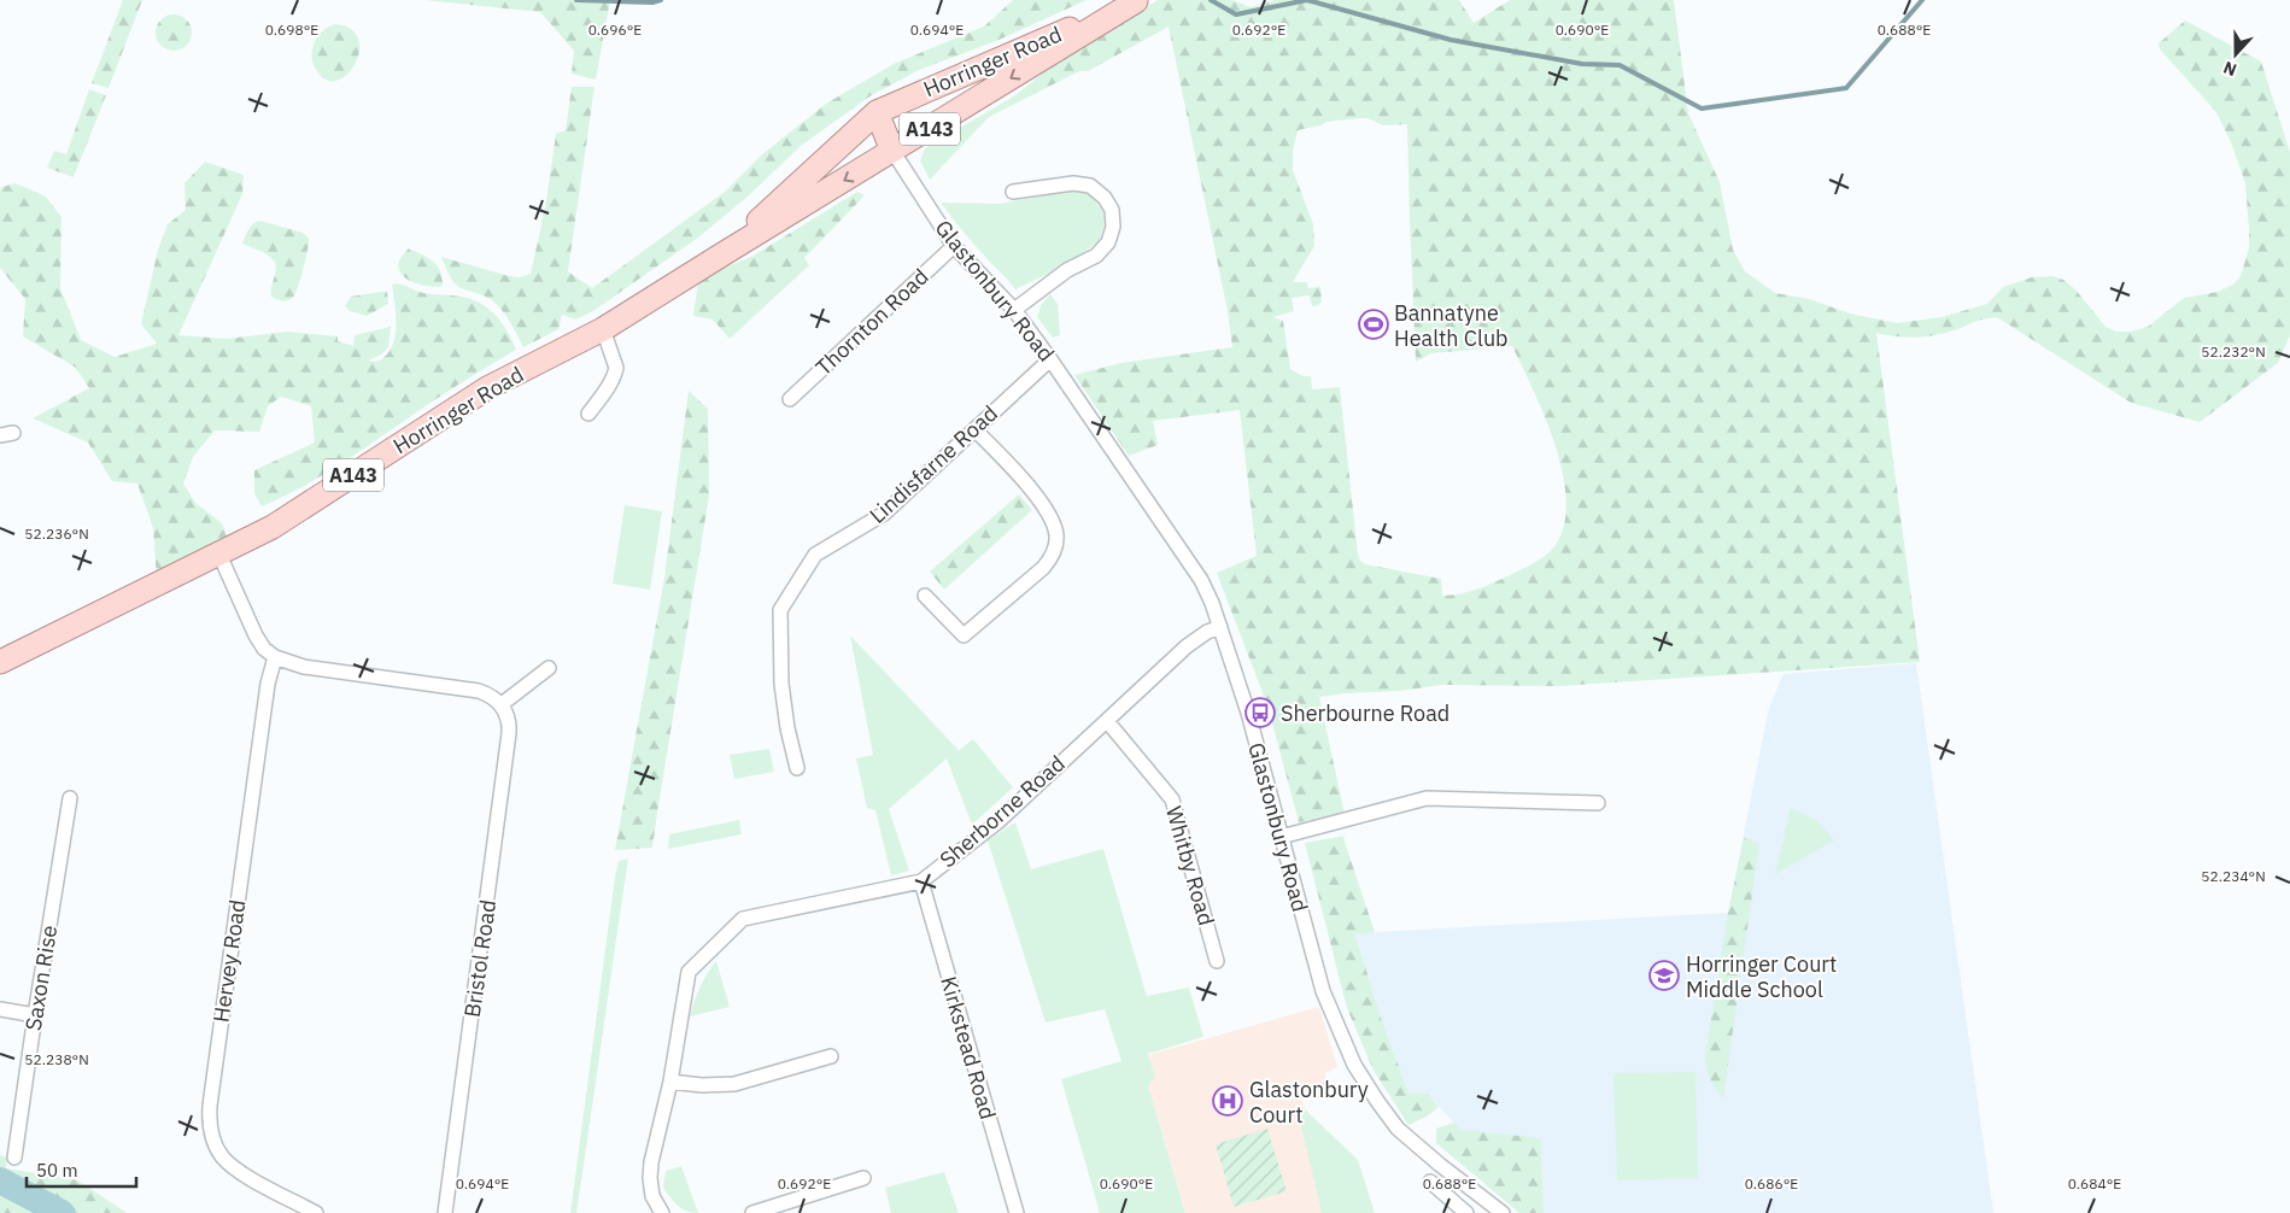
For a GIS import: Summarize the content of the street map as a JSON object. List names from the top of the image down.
{
  "streets": {
    "main road": ["Horringer Road", "A143"],
    "street": [
      "Glastonbury Road",
      "Thornton Road",
      "Lindisfarne Road",
      "Sherborne Road",
      "Whitby Road",
      "Bristol Road",
      "Hervey Road",
      "Saxon Rise",
      "Kirkstead Road"
    ]
  },
  "crossings": [
    ["Horringer Road", "A143"],
    ["Horringer Road", "Glastonbury Road"],
    ["A143", "Glastonbury Road"],
    ["Glastonbury Road", "Thornton Road"],
    ["Glastonbury Road", "Lindisfarne Road"],
    ["Glastonbury Road", "Sherborne Road"],
    ["Sherborne Road", "Whitby Road"],
    ["Sherborne Road", "Kirkstead Road"]
  ],
  "places": {
    "sports": ["Bannatyne Health Club"],
    "bus stop": ["Sherbourne Road"],
    "school or university": ["Horringer Court Middle School"],
    "hospital": ["Glastonbury Court"]
  },
  "scale_bar": "50 m",
  "north": "bottom",
  "coordinates": [
    "0.698°E",
    "0.696°E",
    "0.694°E",
    "0.692°E",
    "0.690°E",
    "0.688°E",
    "52.232°N",
    "52.236°N",
    "52.234°N",
    "52.238°N",
    "0.686°E",
    "0.684°E"
  ]
}
